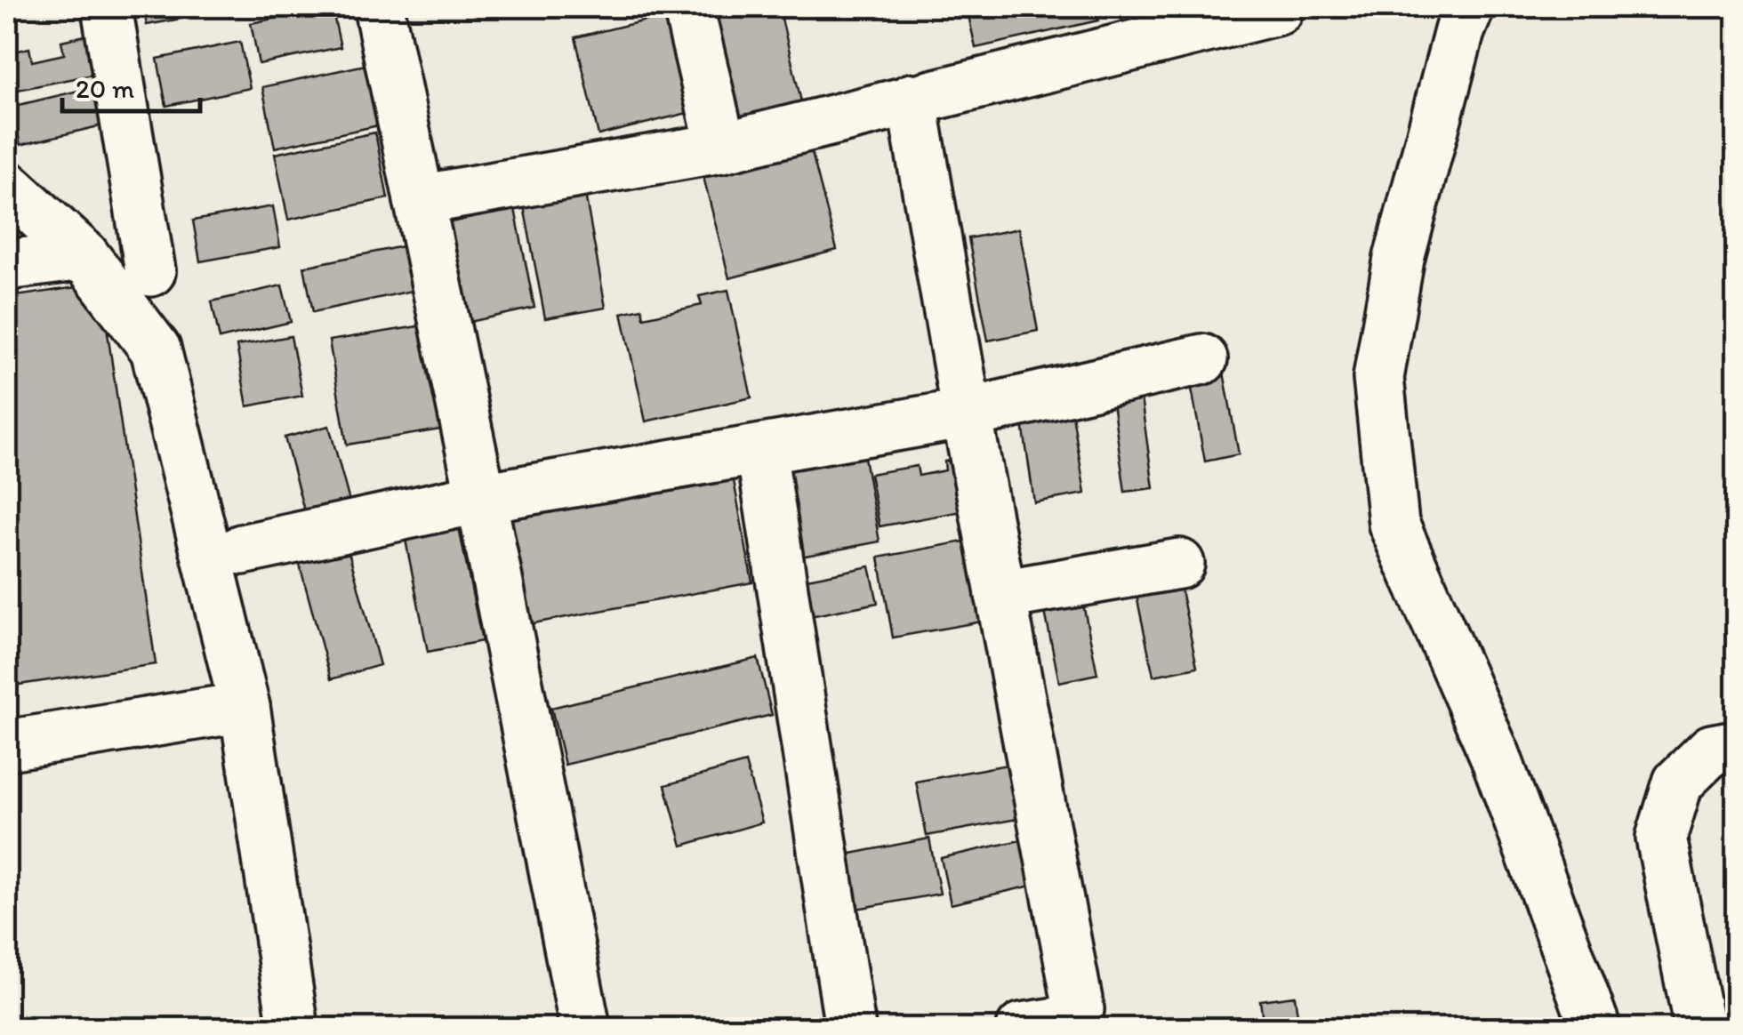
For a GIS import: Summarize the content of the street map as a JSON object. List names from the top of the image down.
{
  "scale_bar": "20 m"
}
